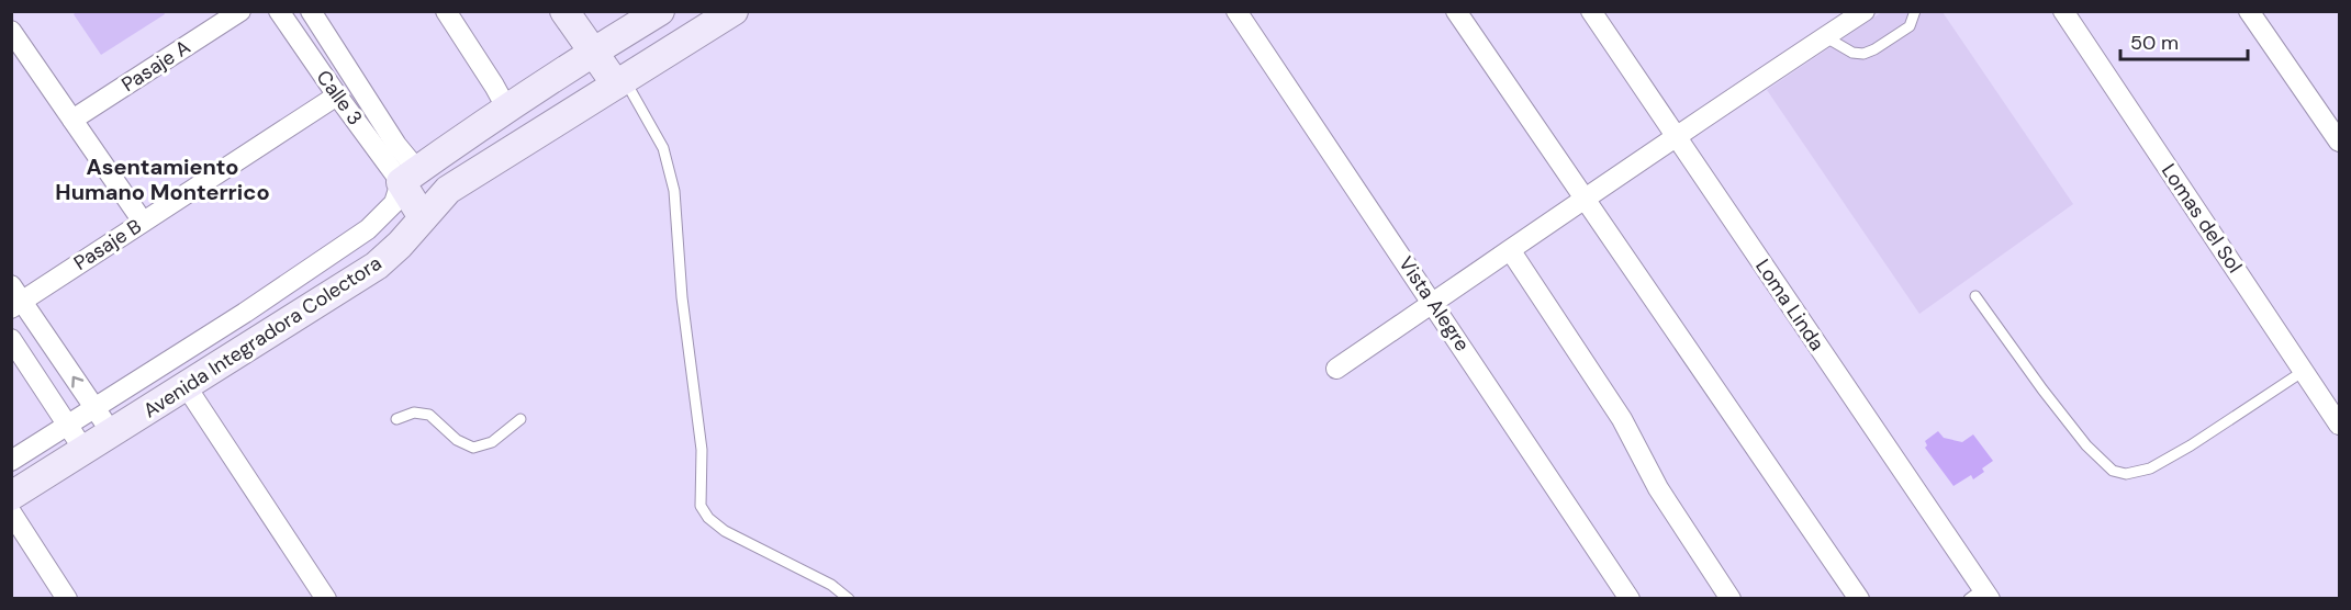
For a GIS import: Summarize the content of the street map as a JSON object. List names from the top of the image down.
{
  "streets": {
    "street": [
      "Pasaje A",
      "Calle 3",
      "Lomas del Sol",
      "Pasaje B",
      "Vista Alegre",
      "Loma Linda",
      "Avenida Integradora Colectora"
    ]
  },
  "crossings": [
    ["Calle 3", "Pasaje B"],
    ["Calle 3", "Avenida Integradora Colectora"]
  ],
  "districts": ["Asentamiento Humano Monterrico"],
  "scale_bar": "50 m"
}
